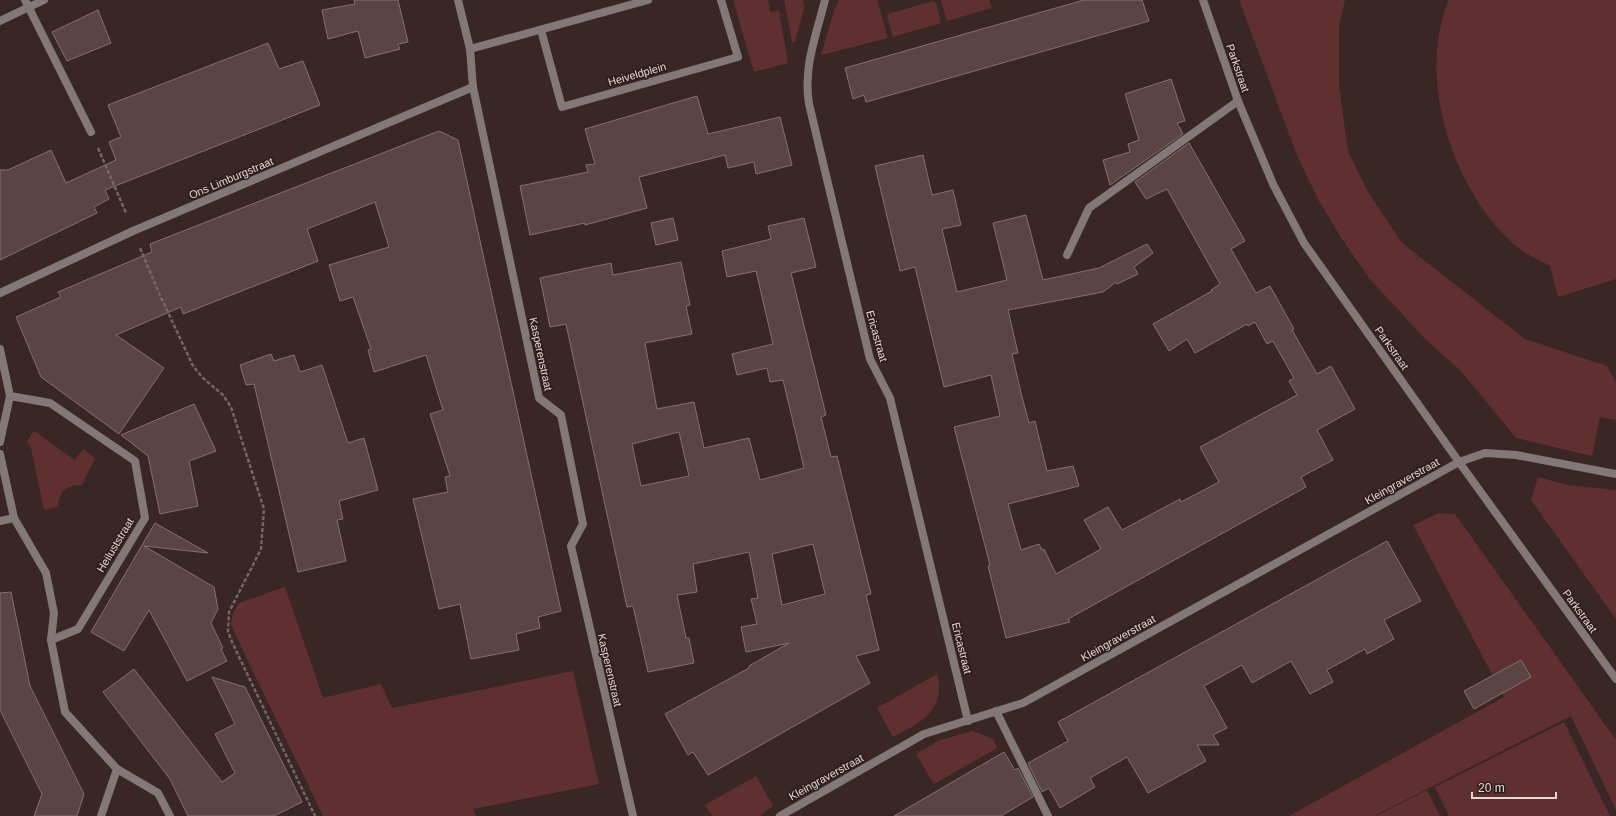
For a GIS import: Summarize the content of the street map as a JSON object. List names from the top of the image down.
{
  "streets": {
    "street": [
      "Parkstraat",
      "Heiveldplein",
      "Ons Limburgstraat",
      "Ericastraat",
      "Kasperenstraat",
      "Kleingraverstraat",
      "Heiluststraat"
    ]
  },
  "crossings": [
    ["Parkstraat", "Kleingraverstraat"],
    ["Ons Limburgstraat", "Kasperenstraat"],
    ["Ericastraat", "Kleingraverstraat"]
  ],
  "scale_bar": "20 m"
}
